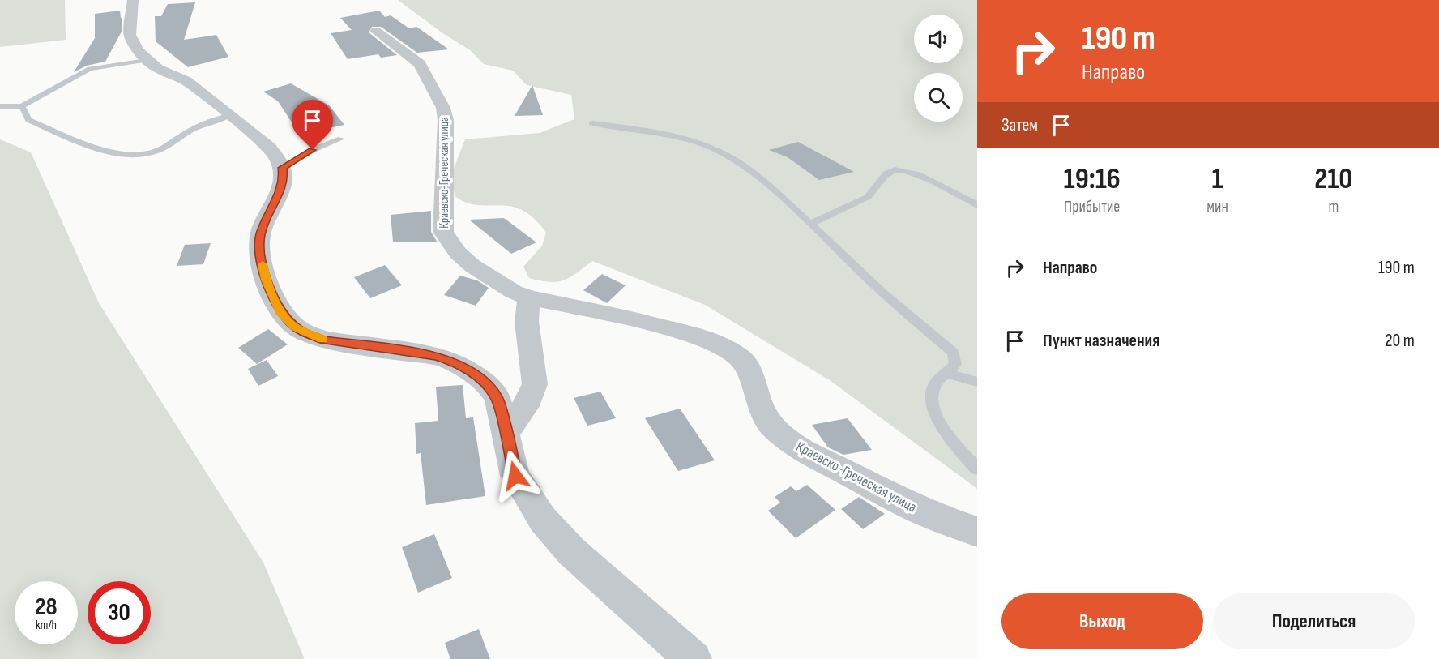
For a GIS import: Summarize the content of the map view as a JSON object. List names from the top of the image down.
{
  "streets": {
    "street": ["Краевско-Греческая улица"]
  },
  "page": {
    "turn": ["190 m", "Направо"],
    "then": "Затем",
    "eta": [
      "19:16",
      "Прибытие",
      "1",
      "мин",
      "210",
      "m"
    ],
    "list": [
      {
        "name": "Направо",
        "value": "190 m"
      },
      {
        "name": "Пункт назначения",
        "value": "20 m"
      }
    ],
    "speed": "28 km/h",
    "limit": "30",
    "buttons": ["Выход", "Поделиться"]
  }
}
